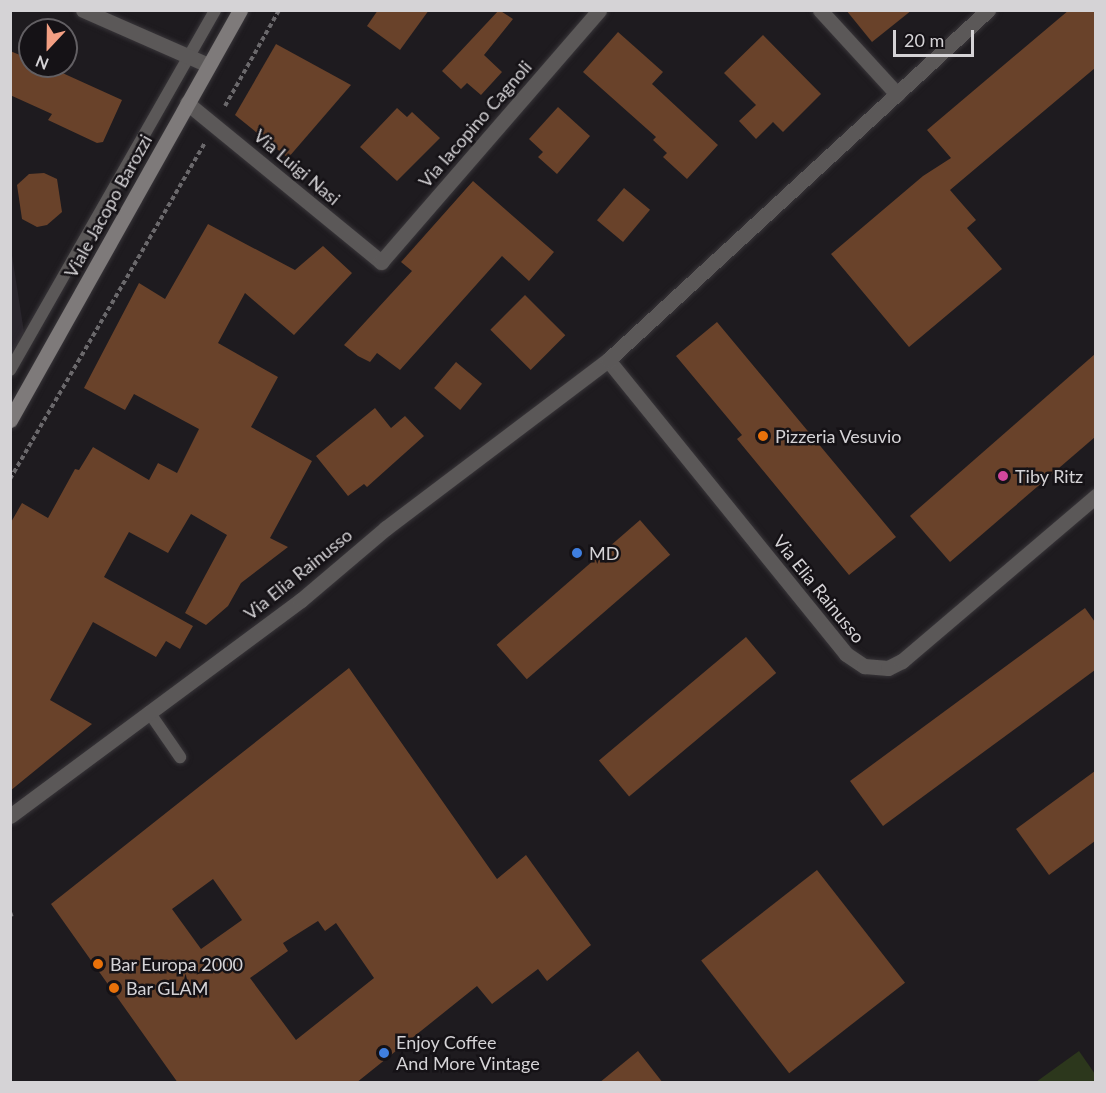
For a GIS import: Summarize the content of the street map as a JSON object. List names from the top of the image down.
{
  "streets": {
    "street": [
      "Via Iacopino Cagnoli",
      "Via Luigi Nasi",
      "Viale Jacopo Barozzi",
      "Via Elia Rainusso"
    ]
  },
  "crossings": [
    ["Via Iacopino Cagnoli", "Via Luigi Nasi"],
    ["Via Luigi Nasi", "Viale Jacopo Barozzi"]
  ],
  "places": [
    "Pizzeria Vesuvio",
    "Tiby Ritz",
    "MD",
    "Bar Europa 2000",
    "Bar GLAM",
    "Enjoy Coffee And More Vintage"
  ],
  "scale_bar": "20 m",
  "north": "bottom"
}
